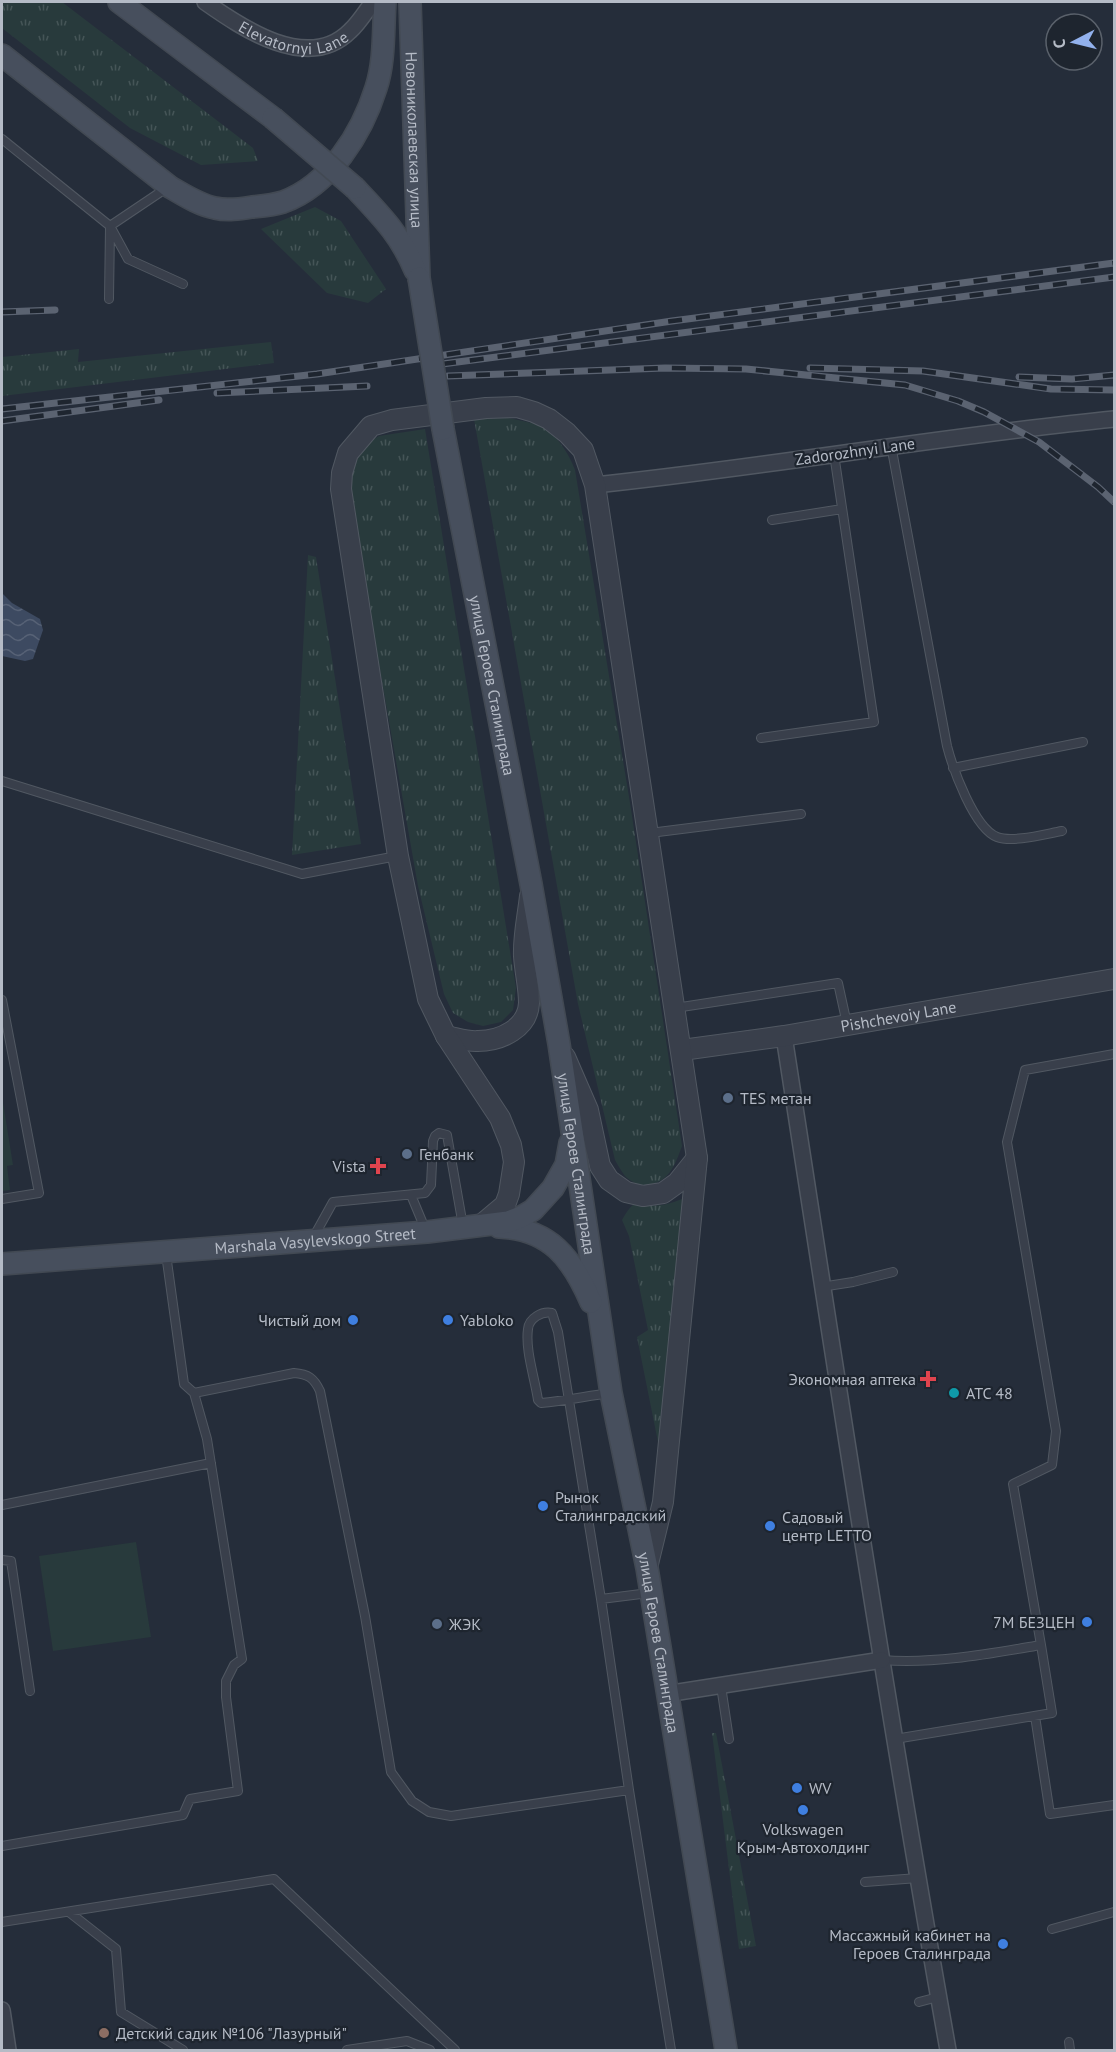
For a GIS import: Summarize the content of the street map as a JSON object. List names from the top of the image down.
{
  "streets": {
    "main road": ["Новониколаевская улица", "улица Героев Сталинграда", "Marshala Vasylevskogo Street"],
    "street": ["Elevatornyi Lane", "Zadorozhnyi Lane", "Pishchevoiy Lane"]
  },
  "crossings": [
    ["Новониколаевская улица", "улица Героев Сталинграда"],
    ["улица Героев Сталинграда", "Marshala Vasylevskogo Street"]
  ],
  "places": {
    "other": [
      "TES метан",
      "Генбанк",
      "Чистый дом",
      "Yabloko",
      "АТС 48",
      "Рынок Сталинградский",
      "Садовый центр LETTO",
      "7М БЕЗЦЕН",
      "ЖЭК",
      "WV",
      "Volkswagen Крым-Автохолдинг",
      "Массажный кабинет на Героев Сталинграда",
      "Детский садик №106 \"Лазурный\""
    ],
    "health": ["Vista", "Экономная аптека"]
  },
  "north": "left"
}
